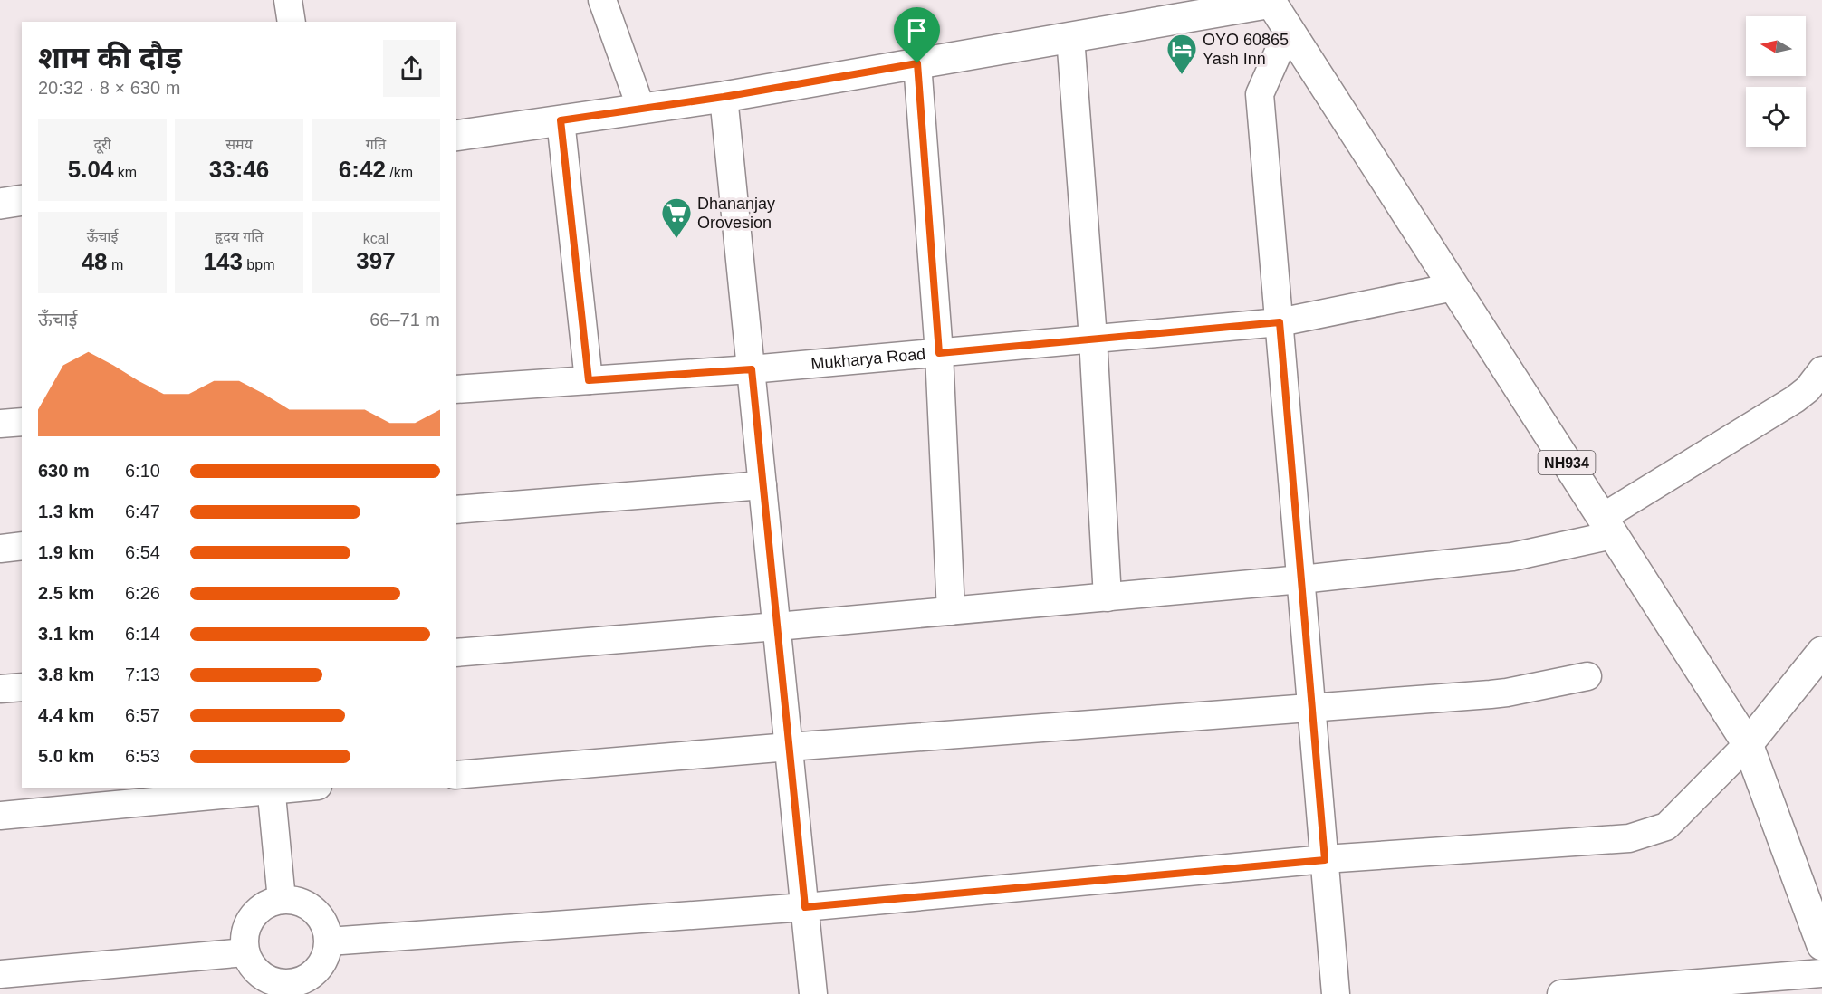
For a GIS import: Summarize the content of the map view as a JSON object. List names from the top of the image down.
{
  "streets": {
    "main road": ["NH934"],
    "street": ["Mukharya Road"]
  },
  "crossings": [
    ["Mukharya Road", "NH934"]
  ],
  "places": {
    "hotel": ["OYO 60865 Yash Inn"],
    "supermarket": ["Dhananjay Orovesion"]
  },
  "north": "left",
  "page": {
    "heading": ["शाम की दौड़", "20:32 · 8 × 630 m"],
    "stats": [
      ["दूरी", "5.04 km"],
      ["समय", "33:46"],
      ["गति", "6:42 /km"],
      ["ऊँचाई", "48 m"],
      ["हृदय गति", "143 bpm"],
      ["kcal", "397"]
    ],
    "chart": ["ऊँचाई", "66–71 m"],
    "list": [
      {
        "name": "630 m",
        "note": "6:10"
      },
      {
        "name": "1.3 km",
        "note": "6:47"
      },
      {
        "name": "1.9 km",
        "note": "6:54"
      },
      {
        "name": "2.5 km",
        "note": "6:26"
      },
      {
        "name": "3.1 km",
        "note": "6:14"
      },
      {
        "name": "3.8 km",
        "note": "7:13"
      },
      {
        "name": "4.4 km",
        "note": "6:57"
      },
      {
        "name": "5.0 km",
        "note": "6:53"
      }
    ]
  }
}
